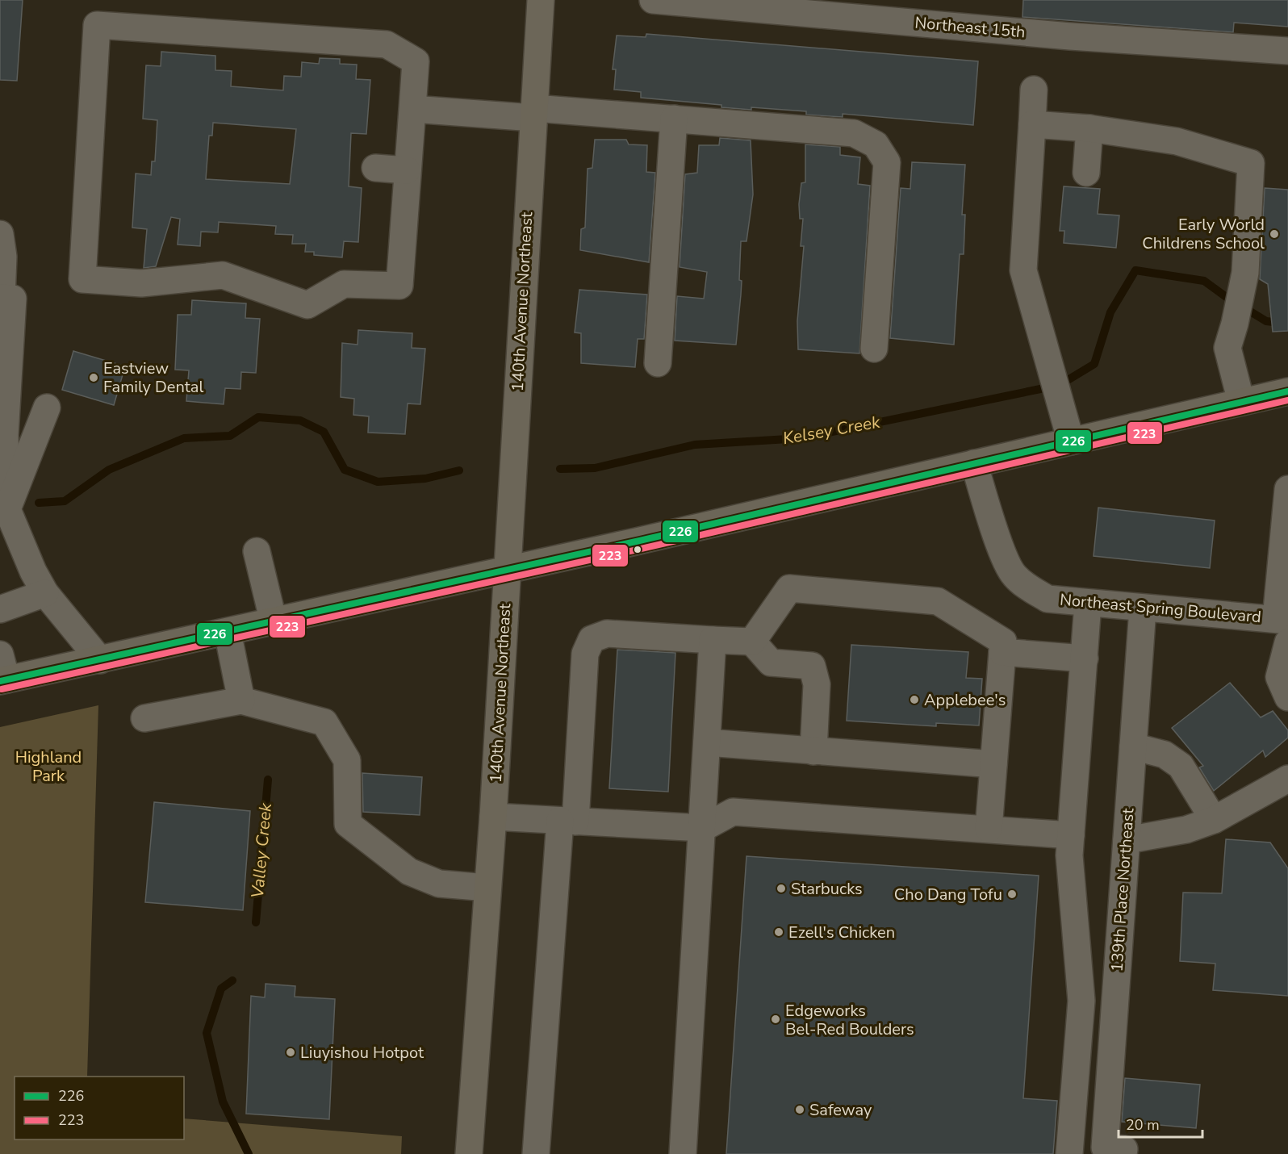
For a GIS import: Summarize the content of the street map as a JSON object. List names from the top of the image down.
{
  "streets": {
    "main road": ["140th Avenue Northeast"],
    "street": ["Northeast 15th", "Northeast Spring Boulevard", "139th Place Northeast"]
  },
  "crossings": [
    ["Northeast Spring Boulevard", "139th Place Northeast"]
  ],
  "water": ["Kelsey Creek", "Valley Creek"],
  "parks": ["Highland Park"],
  "places": [
    "Early World Childrens School",
    "Eastview Family Dental",
    "Applebee's",
    "Starbucks",
    "Cho Dang Tofu",
    "Ezell's Chicken",
    "Edgeworks Bel-Red Boulders",
    "Liuyishou Hotpot",
    "Safeway"
  ],
  "lines": ["transit line 226", "transit line 223"],
  "legend": ["226", "223"],
  "scale_bar": "20 m"
}
